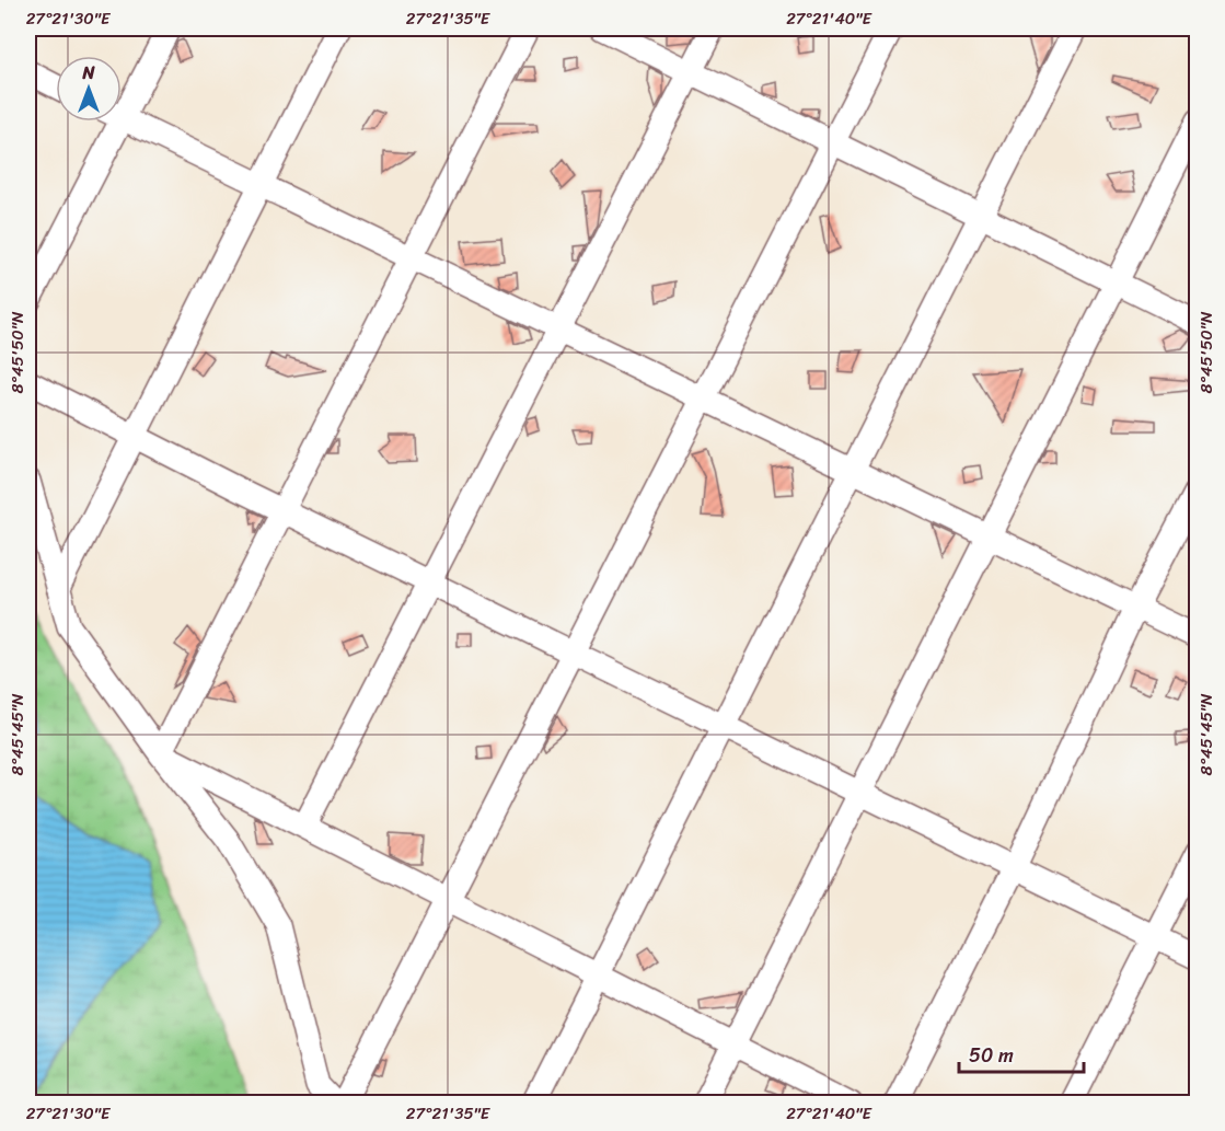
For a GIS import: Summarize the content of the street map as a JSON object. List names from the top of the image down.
{
  "scale_bar": "50 m",
  "north": "top",
  "coordinates": [
    "27°21'30\"E",
    "27°21'35\"E",
    "27°21'40\"E",
    "8°45'50\"N",
    "8°45'45\"N"
  ]
}
